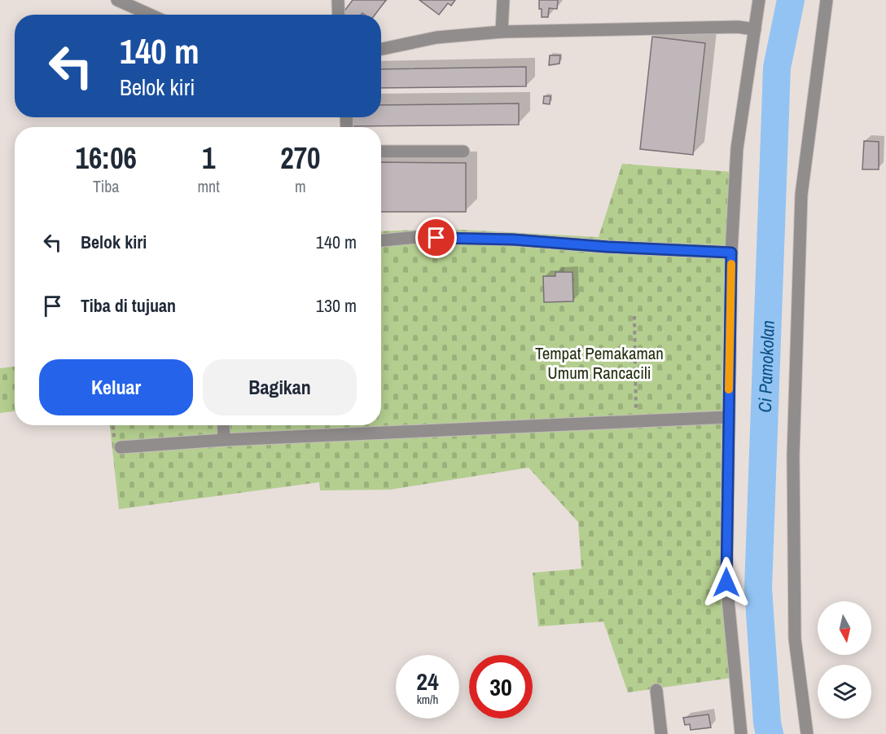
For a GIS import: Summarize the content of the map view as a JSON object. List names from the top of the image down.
{
  "water": ["Ci Pamokolan"],
  "parks": ["Tempat Pemakaman Umum Rancacili"],
  "north": "bottom",
  "page": {
    "turn": ["140 m", "Belok kiri"],
    "eta": [
      "16:06",
      "Tiba",
      "1",
      "mnt",
      "270",
      "m"
    ],
    "list": [
      {
        "name": "Belok kiri",
        "value": "140 m"
      },
      {
        "name": "Tiba di tujuan",
        "value": "130 m"
      }
    ],
    "buttons": ["Keluar", "Bagikan"],
    "speed": "24 km/h",
    "limit": "30"
  }
}
